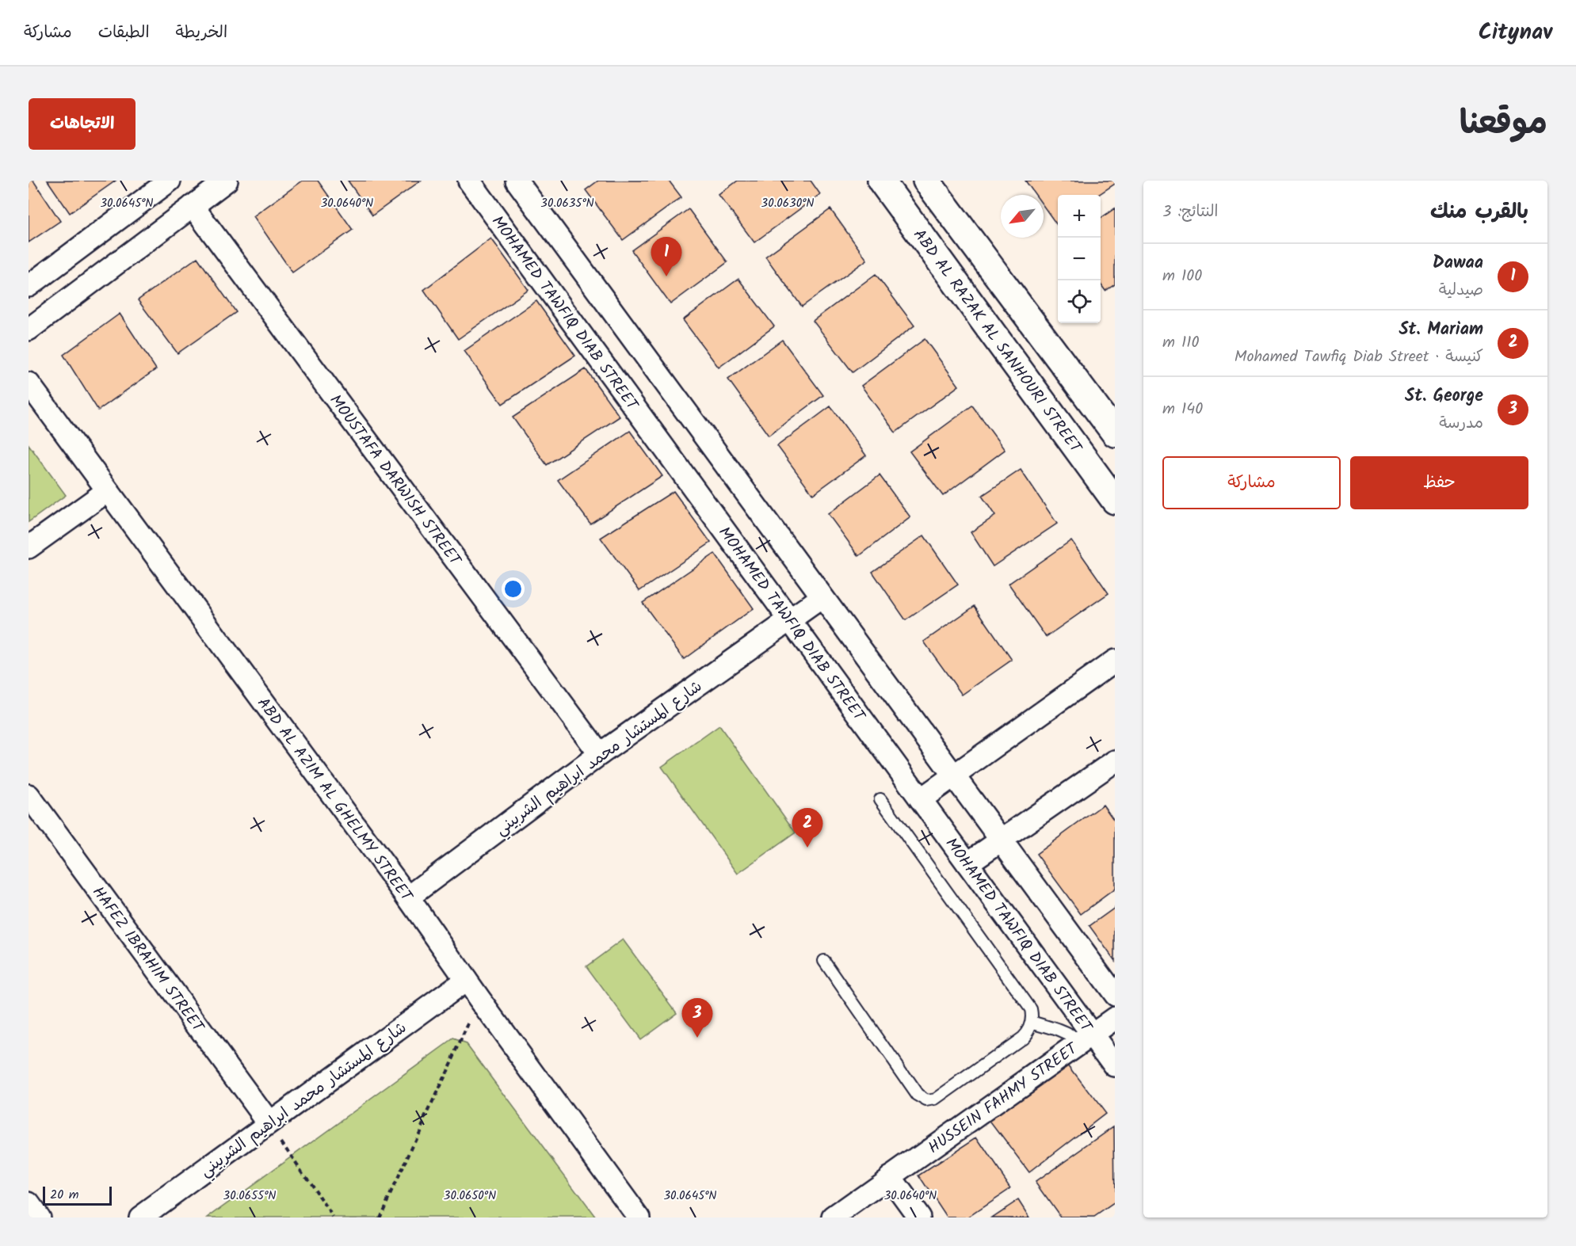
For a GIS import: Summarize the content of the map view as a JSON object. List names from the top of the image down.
{
  "streets": {
    "street": [
      "MOHAMED TAWFIQ DIAB STREET",
      "ABD AL RAZAK AL SANHOURI STREET",
      "MOUSTAFA DARWISH STREET",
      "شارع المستشار محمد ابراهيم الشربيني",
      "ABD AL AZIM AL GHELMY STREET",
      "HAFEZ IBRAHIM STREET",
      "HUSSEIN FAHMY STREET"
    ]
  },
  "crossings": [
    ["MOHAMED TAWFIQ DIAB STREET", "شارع المستشار محمد ابراهيم الشربيني"],
    ["MOHAMED TAWFIQ DIAB STREET", "HUSSEIN FAHMY STREET"],
    ["MOUSTAFA DARWISH STREET", "شارع المستشار محمد ابراهيم الشربيني"],
    ["شارع المستشار محمد ابراهيم الشربيني", "ABD AL AZIM AL GHELMY STREET"],
    ["شارع المستشار محمد ابراهيم الشربيني", "HAFEZ IBRAHIM STREET"]
  ],
  "scale_bar": "20 m",
  "north": "bottom left",
  "page": {
    "header": "Citynav",
    "nav": ["الخريطة", "الطبقات", "مشاركة"],
    "title": "موقعنا",
    "buttons": [
      "الاتجاهات",
      ["حفظ", "مشاركة"]
    ],
    "heading": ["بالقرب منك", "النتائج: 3"],
    "map_buttons": ["+", "−"],
    "pins": ["1", "2", "3"],
    "list": [
      {
        "mark": "1",
        "name": "Dawaa",
        "note": "صيدلية",
        "value": "100 m"
      },
      {
        "mark": "2",
        "name": "St. Mariam",
        "note": "كنيسة · Mohamed Tawfiq Diab Street",
        "value": "110 m"
      },
      {
        "mark": "3",
        "name": "St. George",
        "note": "مدرسة",
        "value": "140 m"
      }
    ],
    "scale": "20 m"
  },
  "coordinates": [
    "30.0645°N",
    "30.0640°N",
    "30.0635°N",
    "30.0630°N",
    "30.0655°N",
    "30.0650°N"
  ]
}
